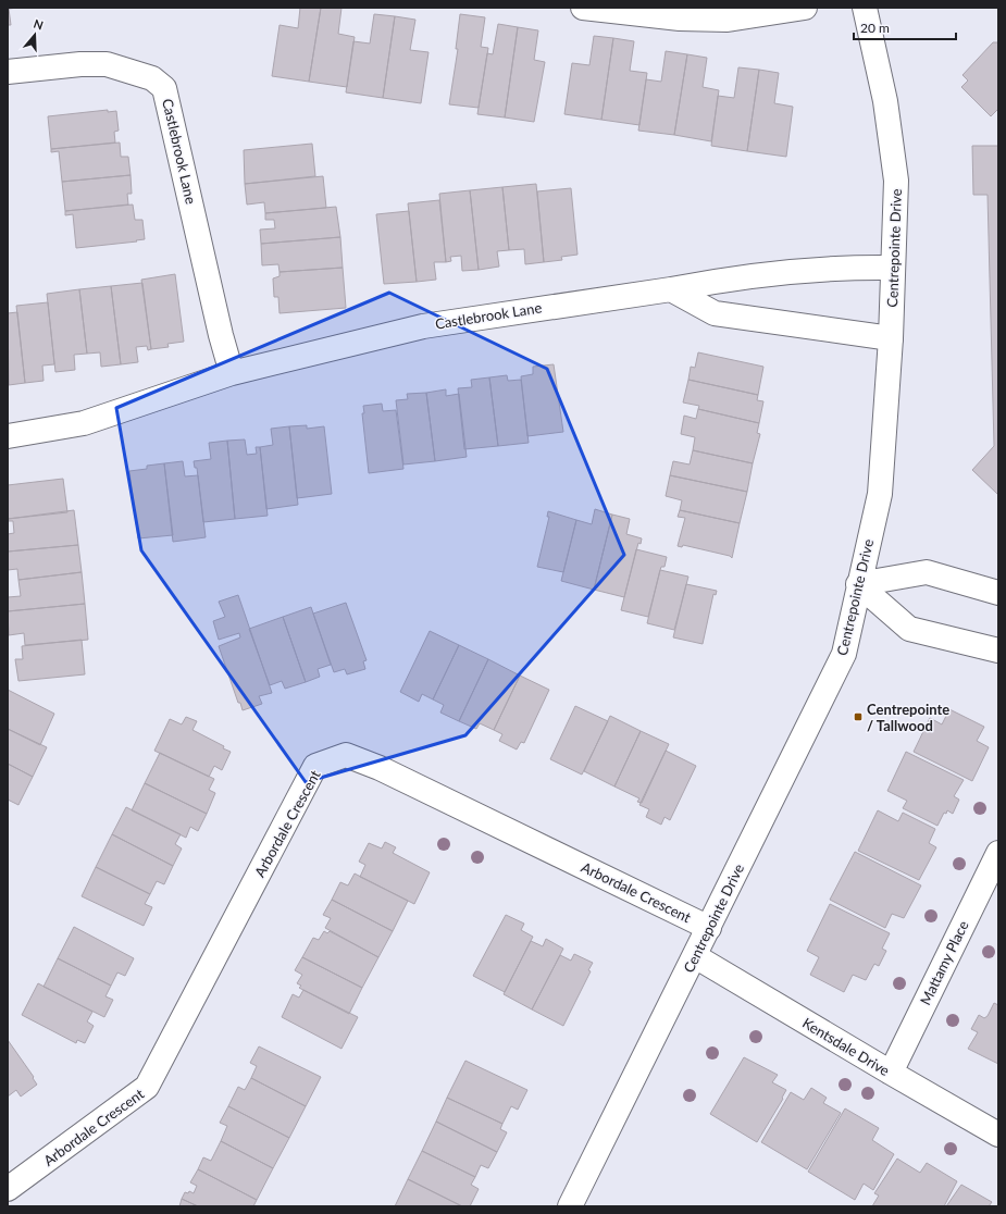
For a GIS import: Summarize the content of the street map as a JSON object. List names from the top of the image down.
{
  "streets": {
    "street": [
      "Castlebrook Lane",
      "Centrepointe Drive",
      "Arbordale Crescent",
      "Mattamy Place",
      "Kentsdale Drive"
    ]
  },
  "crossings": [
    ["Castlebrook Lane", "Centrepointe Drive"],
    ["Centrepointe Drive", "Arbordale Crescent"],
    ["Centrepointe Drive", "Kentsdale Drive"],
    ["Mattamy Place", "Kentsdale Drive"]
  ],
  "places": {
    "transit": ["Centrepointe / Tallwood"]
  },
  "scale_bar": "20 m",
  "north": "top"
}
